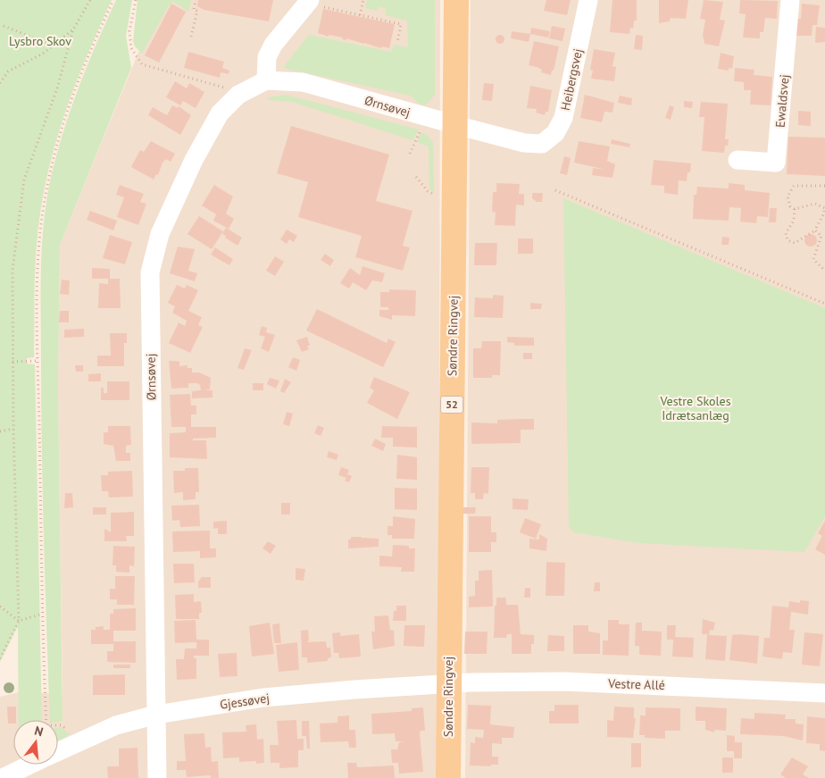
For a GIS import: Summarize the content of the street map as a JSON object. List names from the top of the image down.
{
  "streets": {
    "main road": ["Søndre Ringvej", "52"],
    "street": [
      "Heibergsvej",
      "Ewaldsvej",
      "Ørnsøvej",
      "Vestre Allé",
      "Gjessøvej"
    ]
  },
  "crossings": [
    ["Heibergsvej", "Ørnsøvej"],
    ["Heibergsvej", "Søndre Ringvej"],
    ["Ørnsøvej", "Søndre Ringvej"],
    ["Ørnsøvej", "Gjessøvej"],
    ["Søndre Ringvej", "Vestre Allé"],
    ["Søndre Ringvej", "Gjessøvej"],
    ["Vestre Allé", "Gjessøvej"]
  ],
  "parks": ["Lysbro Skov", "Vestre Skoles Idrætsanlæg"],
  "north": "top"
}
